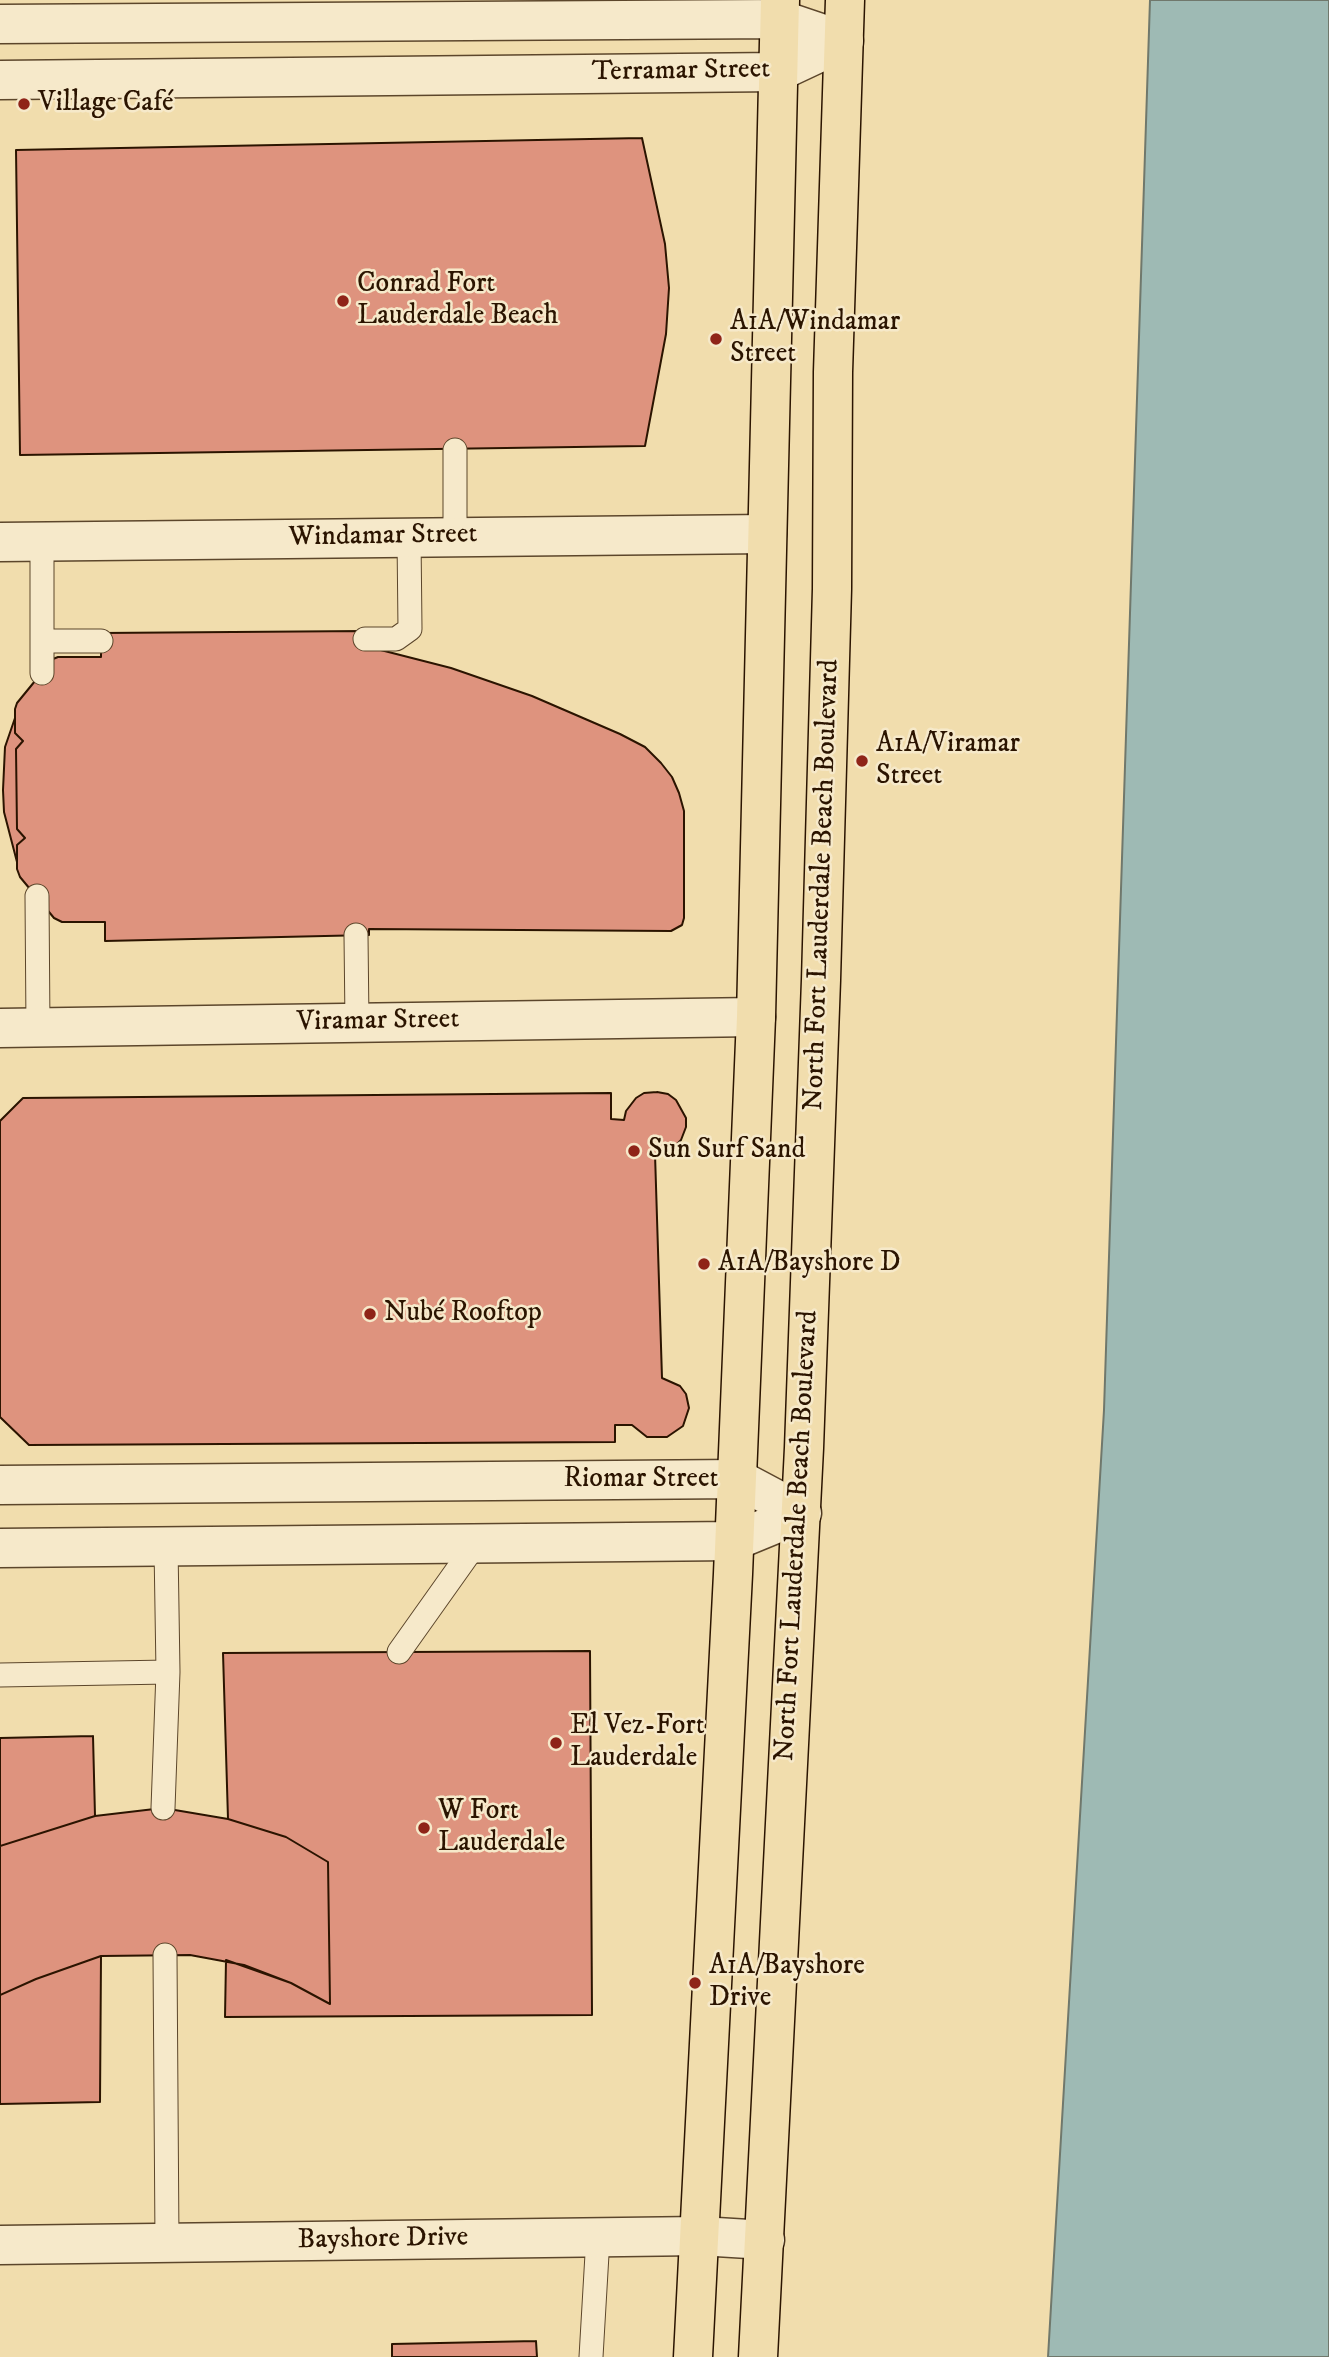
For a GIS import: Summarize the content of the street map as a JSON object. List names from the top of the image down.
{
  "streets": {
    "main road": ["North Fort Lauderdale Beach Boulevard"],
    "street": [
      "Terramar Street",
      "Windamar Street",
      "Viramar Street",
      "Riomar Street",
      "Bayshore Drive"
    ]
  },
  "crossings": [
    ["Terramar Street", "North Fort Lauderdale Beach Boulevard"],
    ["North Fort Lauderdale Beach Boulevard", "Riomar Street"],
    ["North Fort Lauderdale Beach Boulevard", "Bayshore Drive"]
  ],
  "places": [
    "Village Café",
    "Conrad Fort Lauderdale Beach",
    "A1A/Windamar Street",
    "A1A/Viramar Street",
    "Sun Surf Sand",
    "A1A/Bayshore D",
    "Nubé Rooftop",
    "El Vez-Fort Lauderdale",
    "W Fort Lauderdale",
    "A1A/Bayshore Drive"
  ]
}
